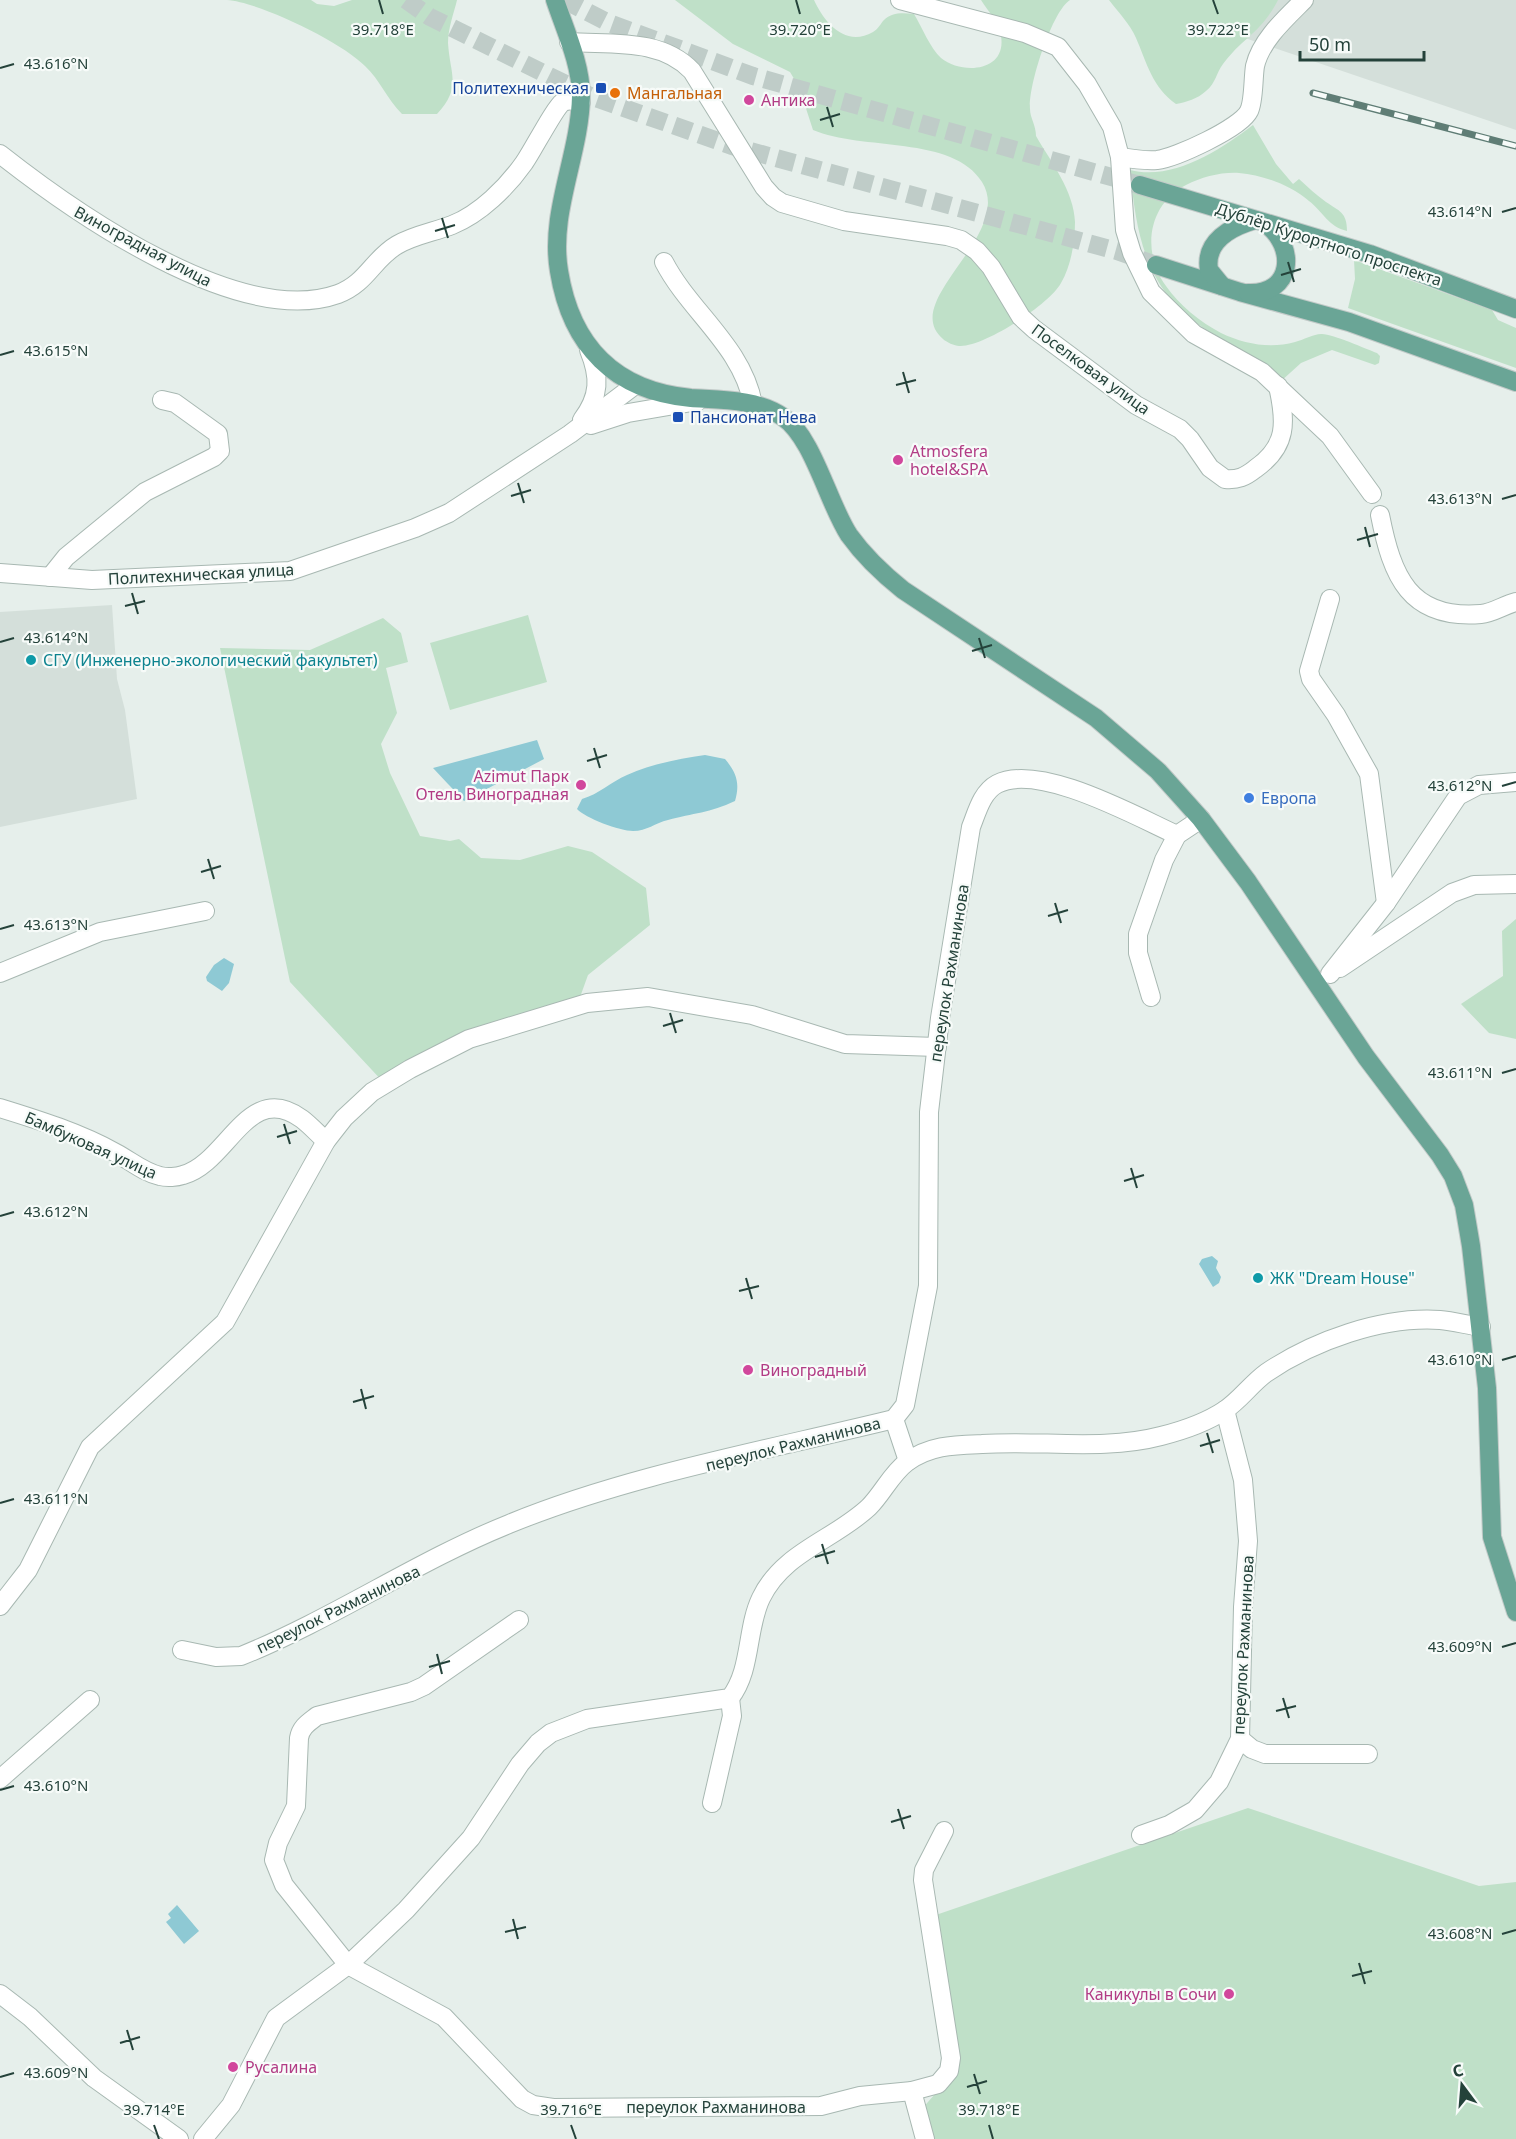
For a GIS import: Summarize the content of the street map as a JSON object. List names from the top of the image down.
{
  "streets": {
    "main road": ["Дублёр Курортного проспекта"],
    "street": [
      "Виноградная улица",
      "Поселковая улица",
      "Политехническая улица",
      "переулок Рахманинова",
      "Бамбуковая улица"
    ]
  },
  "places": {
    "transit": ["Политехническая", "Пансионат Нева"],
    "other": [
      "Мангальная",
      "Антика",
      "Atmosfera hotel&SPA",
      "СГУ (Инженерно-экологический факультет)",
      "Azimut Парк Отель Виноградная",
      "Европа",
      "ЖК \"Dream House\"",
      "Виноградный",
      "Каникулы в Сочи",
      "Русалина"
    ]
  },
  "scale_bar": "50 m",
  "north": "top",
  "coordinates": [
    "39.718°E",
    "39.720°E",
    "39.722°E",
    "43.616°N",
    "43.614°N",
    "43.615°N",
    "43.613°N",
    "43.612°N",
    "43.611°N",
    "43.610°N",
    "43.609°N",
    "43.608°N",
    "39.714°E",
    "39.716°E"
  ]
}
